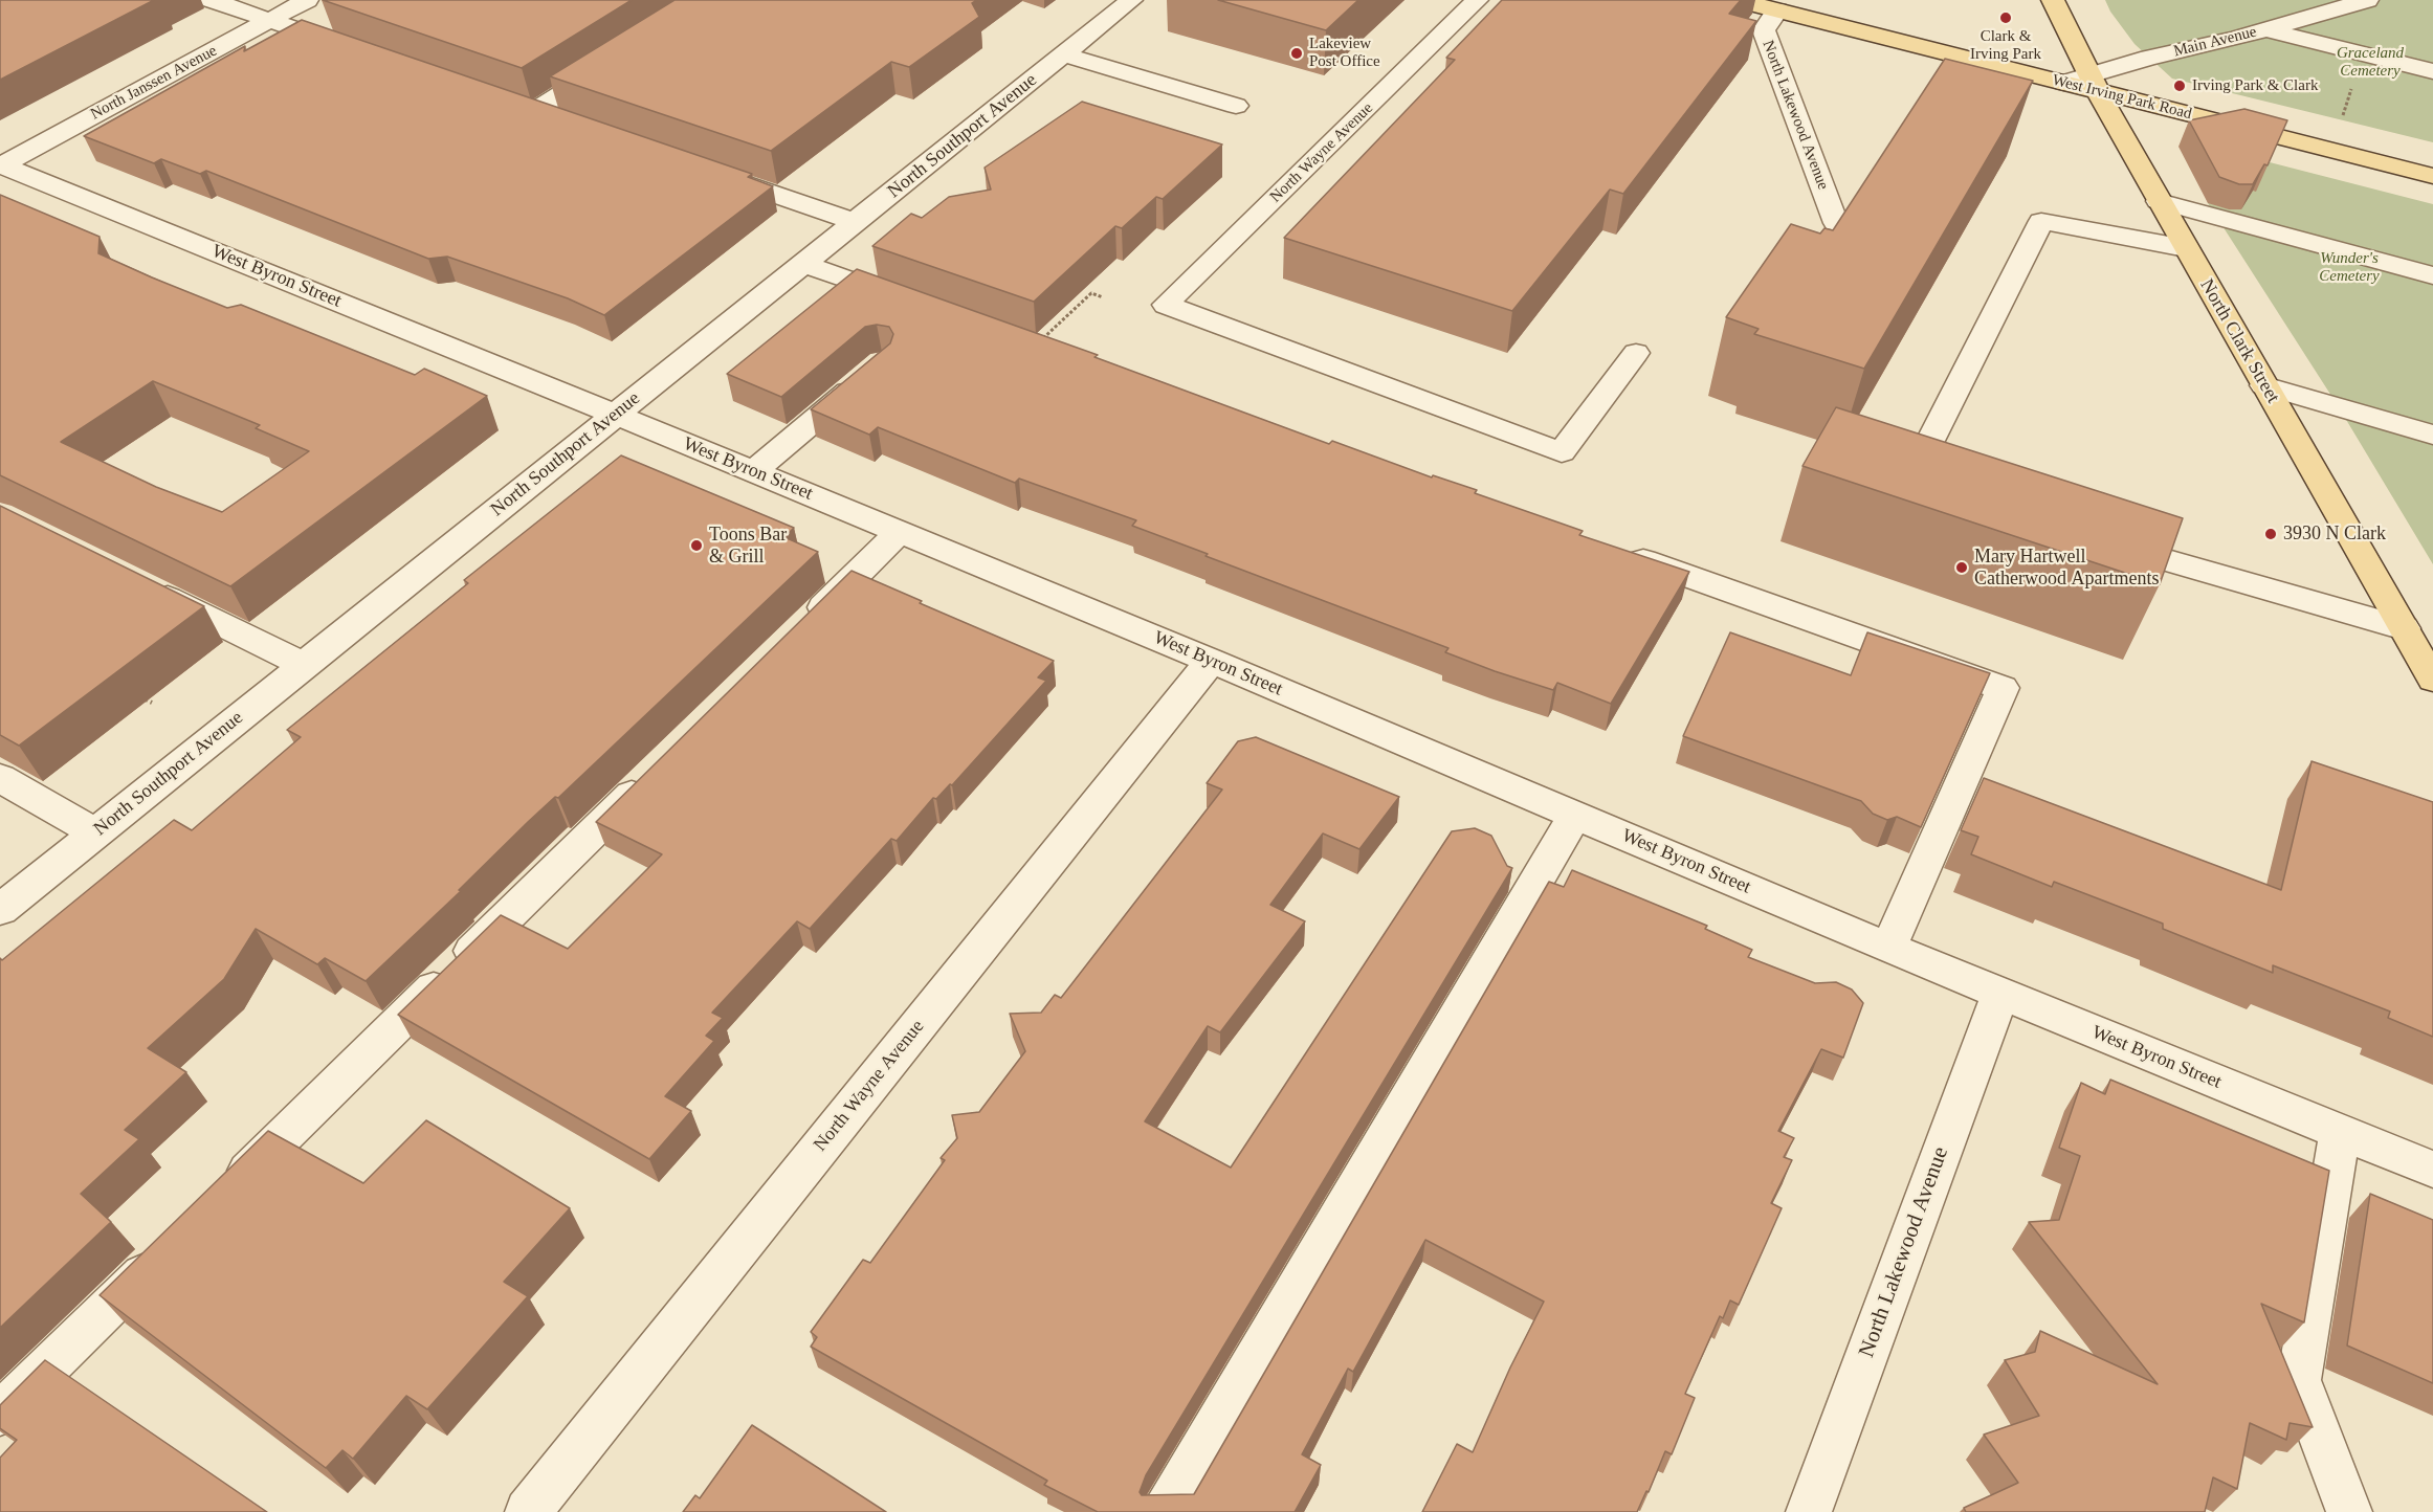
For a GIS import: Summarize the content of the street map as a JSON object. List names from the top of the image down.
{
  "streets": {
    "main road": ["West Irving Park Road", "North Clark Street"],
    "street": [
      "Main Avenue",
      "North Janssen Avenue",
      "North Lakewood Avenue",
      "North Southport Avenue",
      "North Wayne Avenue",
      "West Byron Street"
    ]
  },
  "crossings": [
    ["Main Avenue", "West Irving Park Road"],
    ["Main Avenue", "North Clark Street"],
    ["North Janssen Avenue", "West Byron Street"],
    ["West Irving Park Road", "North Lakewood Avenue"],
    ["West Irving Park Road", "North Clark Street"],
    ["North Lakewood Avenue", "West Byron Street"],
    ["North Southport Avenue", "West Byron Street"],
    ["North Wayne Avenue", "West Byron Street"]
  ],
  "parks": ["Graceland Cemetery", "Wunder's Cemetery"],
  "places": [
    "Clark & Irving Park",
    "Lakeview Post Office",
    "Irving Park & Clark",
    "3930 N Clark",
    "Toons Bar & Grill",
    "Mary Hartwell Catherwood Apartments"
  ]
}
